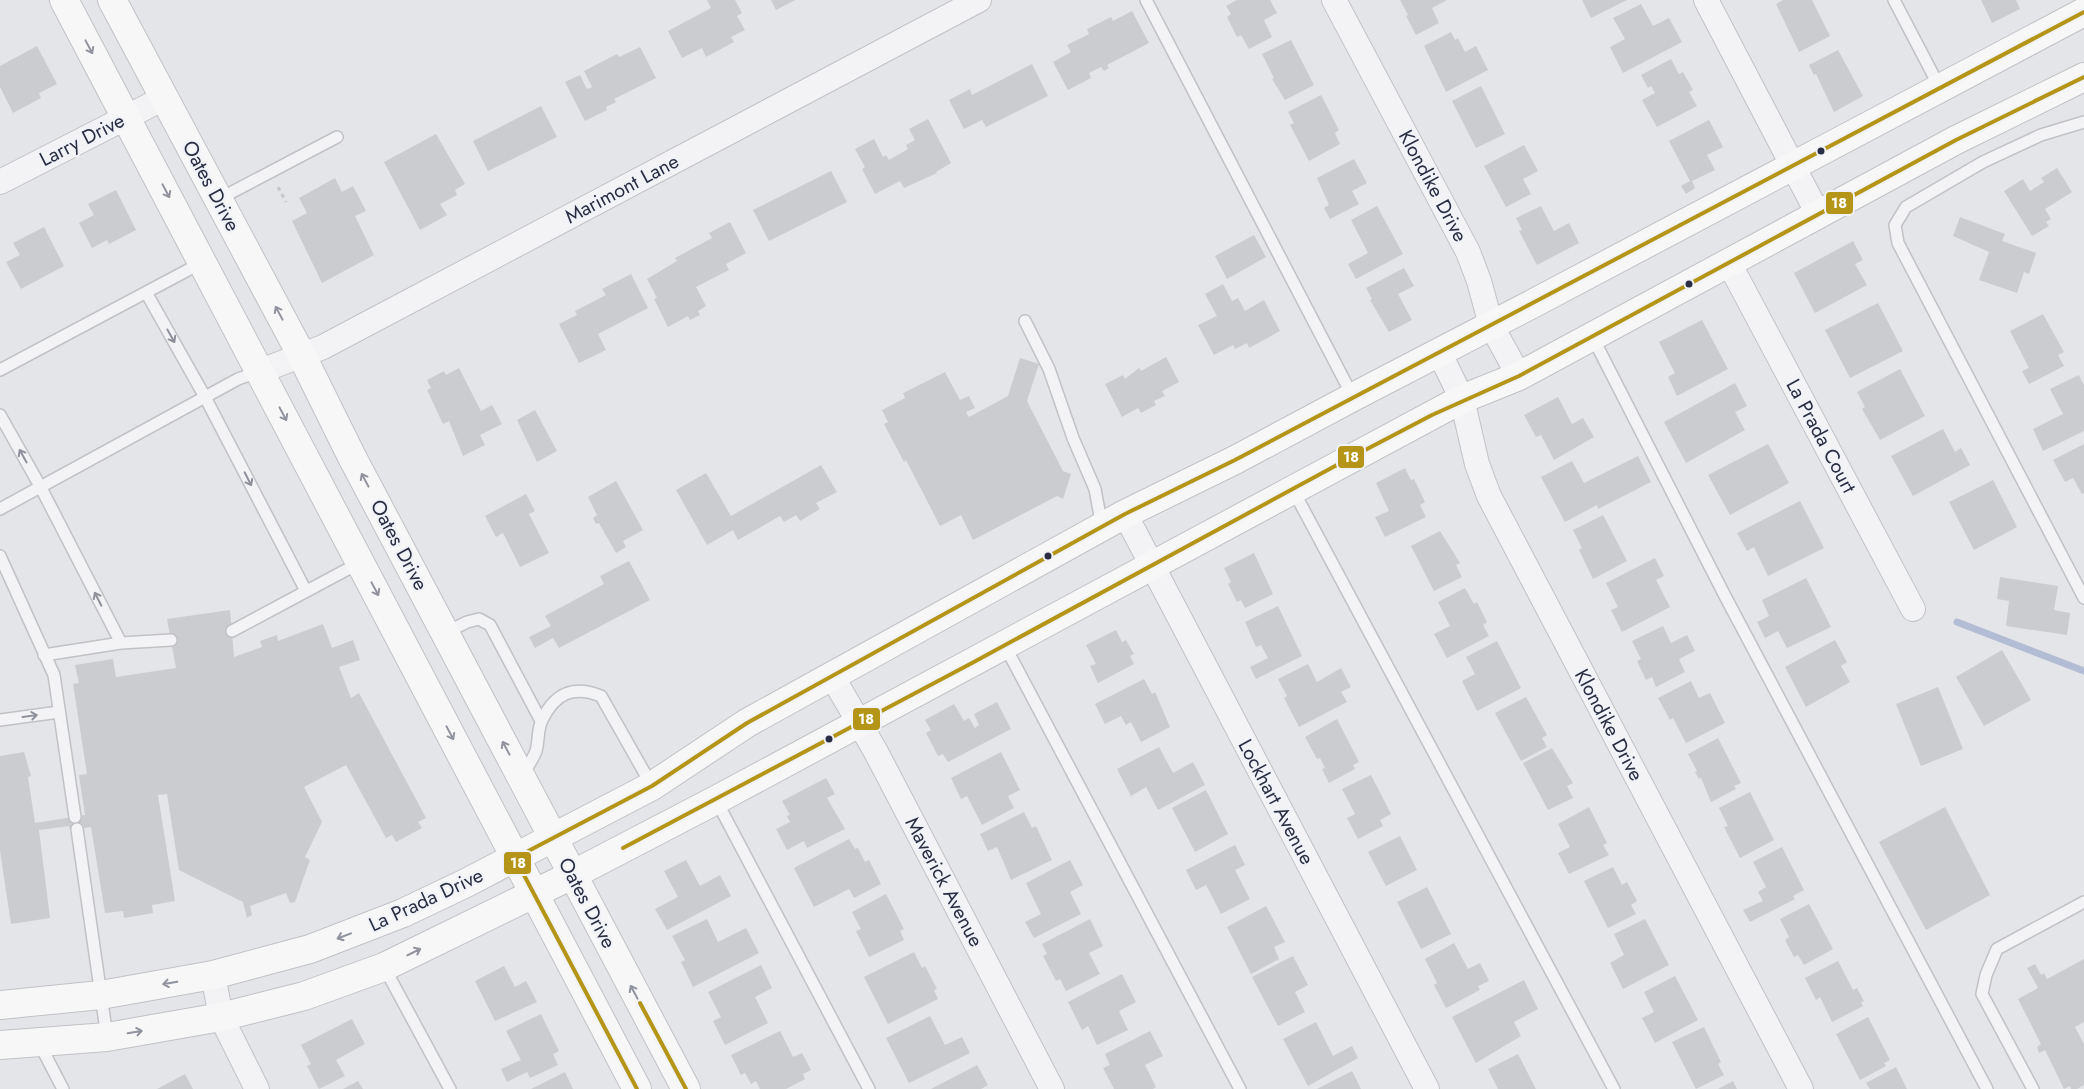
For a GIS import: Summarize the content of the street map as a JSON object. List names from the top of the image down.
{
  "streets": {
    "main road": ["Oates Drive", "La Prada Drive"],
    "street": [
      "Larry Drive",
      "Klondike Drive",
      "Marimont Lane",
      "La Prada Court",
      "Lockhart Avenue",
      "Maverick Avenue"
    ]
  },
  "crossings": [
    ["Larry Drive", "Oates Drive"],
    ["Oates Drive", "Marimont Lane"],
    ["Oates Drive", "La Prada Drive"],
    ["Klondike Drive", "La Prada Drive"],
    ["La Prada Court", "La Prada Drive"],
    ["Lockhart Avenue", "La Prada Drive"],
    ["Maverick Avenue", "La Prada Drive"]
  ],
  "lines": ["transit line 18"]
}
